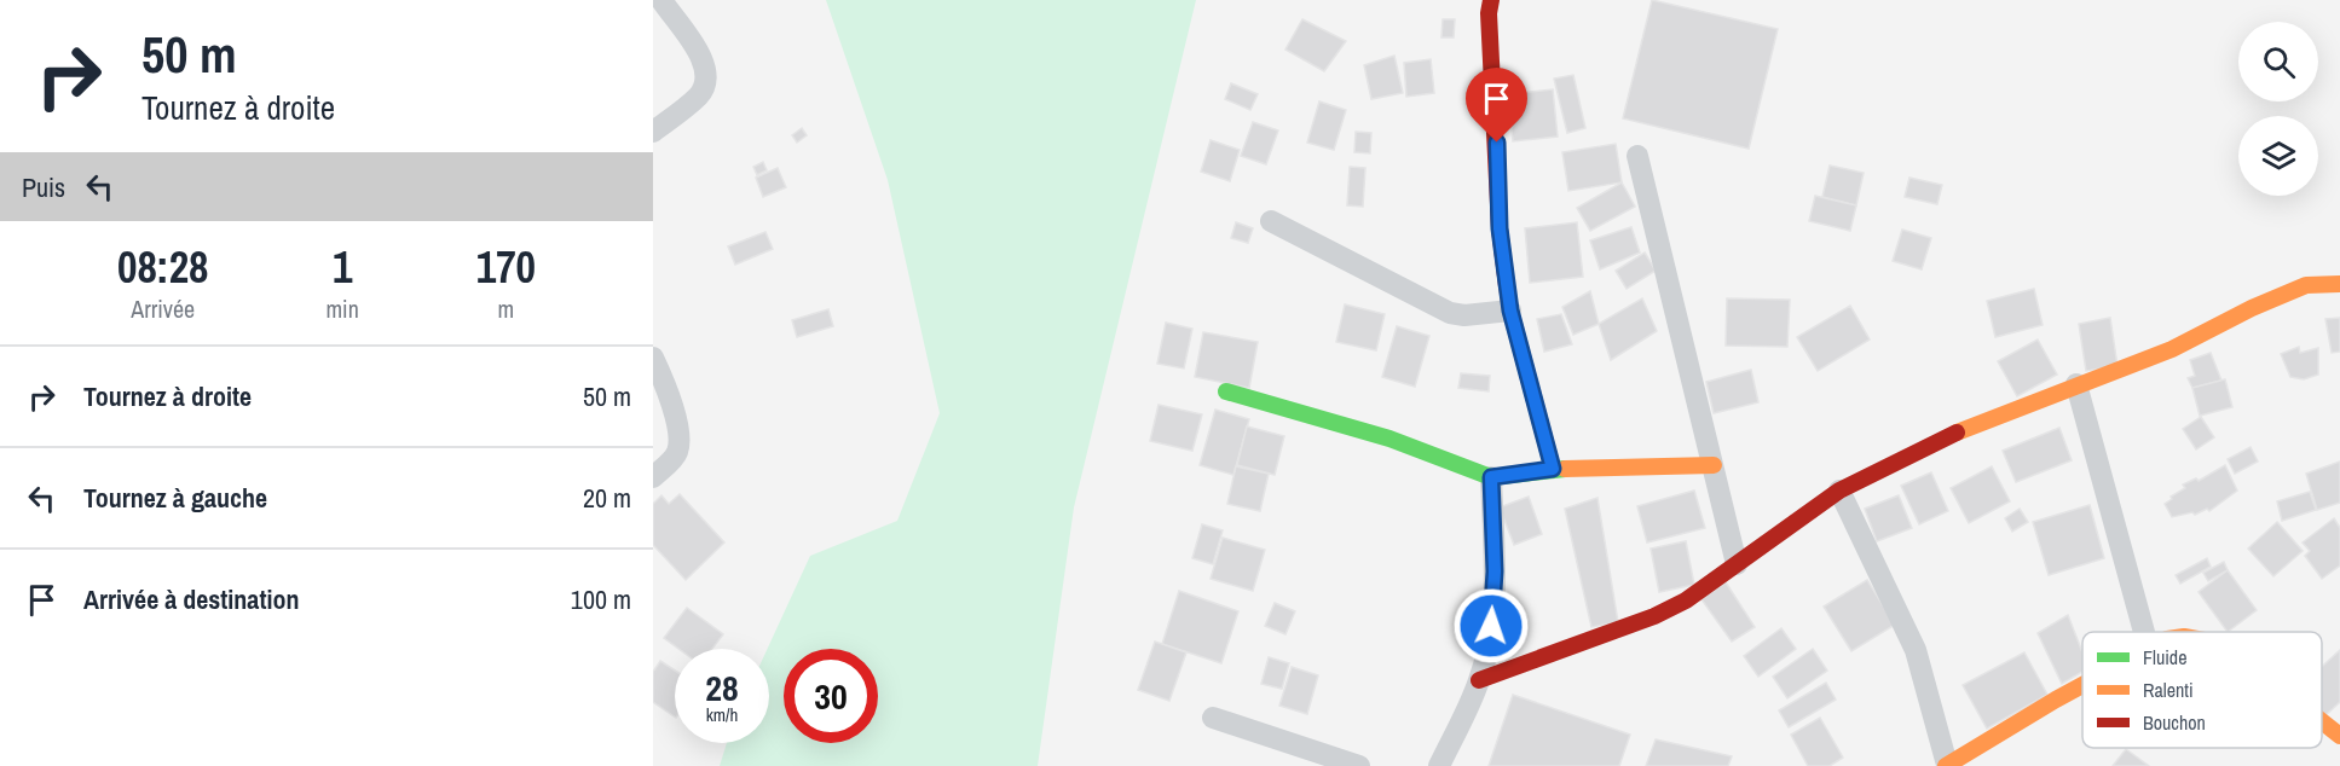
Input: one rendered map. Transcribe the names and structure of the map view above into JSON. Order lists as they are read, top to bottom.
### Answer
{
  "legend": ["Fluide", "Ralenti", "Bouchon"],
  "page": {
    "turn": ["50 m", "Tournez à droite"],
    "then": "Puis",
    "eta": [
      "08:28",
      "Arrivée",
      "1",
      "min",
      "170",
      "m"
    ],
    "list": [
      {
        "name": "Tournez à droite",
        "value": "50 m"
      },
      {
        "name": "Tournez à gauche",
        "value": "20 m"
      },
      {
        "name": "Arrivée à destination",
        "value": "100 m"
      }
    ],
    "speed": "28 km/h",
    "limit": "30"
  }
}
